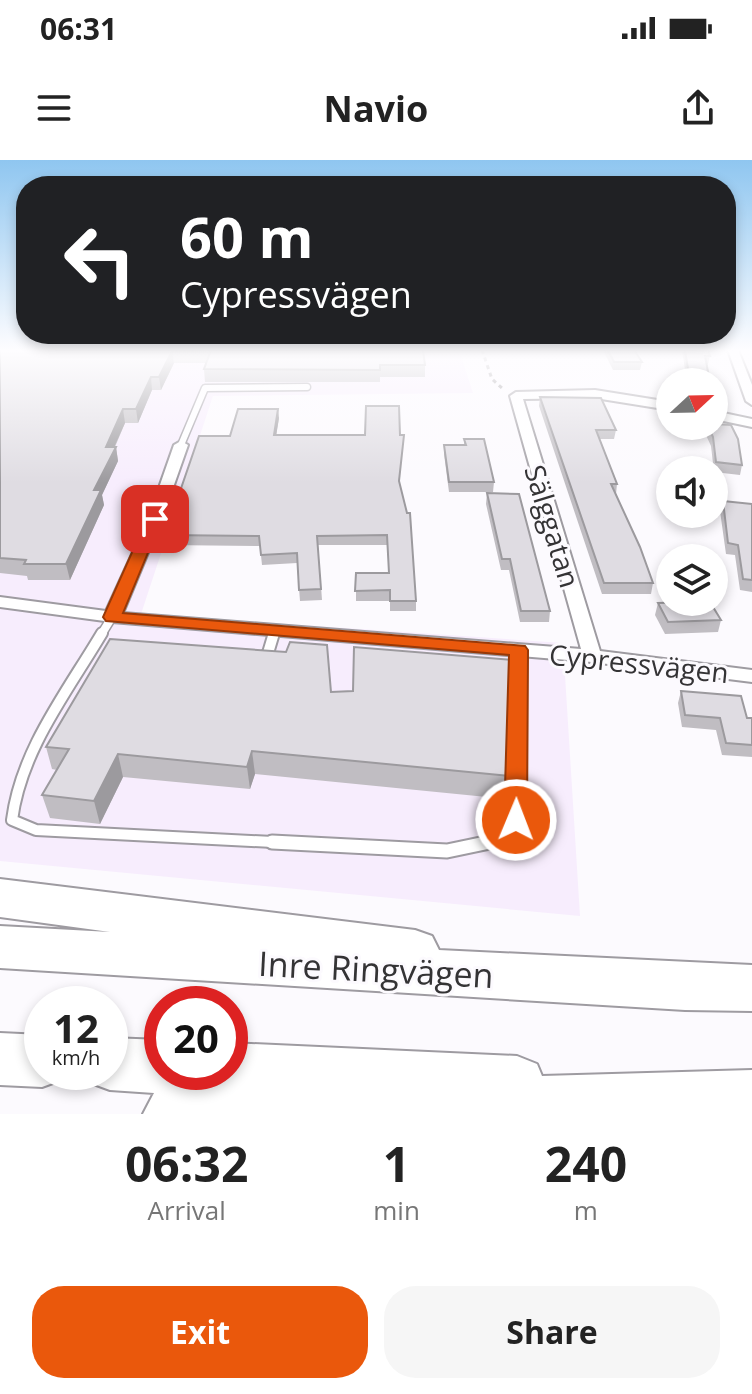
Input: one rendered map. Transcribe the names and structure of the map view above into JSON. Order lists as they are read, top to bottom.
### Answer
{
  "streets": {
    "highway": ["Inre Ringvägen"],
    "street": ["Sälggatan", "Cypressvägen"]
  },
  "crossings": [
    ["Sälggatan", "Cypressvägen"]
  ],
  "north": "right",
  "page": {
    "status": "06:31",
    "header": "Navio",
    "turn": ["60 m", "Cypressvägen"],
    "speed": "12 km/h",
    "limit": "20",
    "eta": [
      "06:32",
      "Arrival",
      "1",
      "min",
      "240",
      "m"
    ],
    "buttons": ["Exit", "Share"]
  }
}
